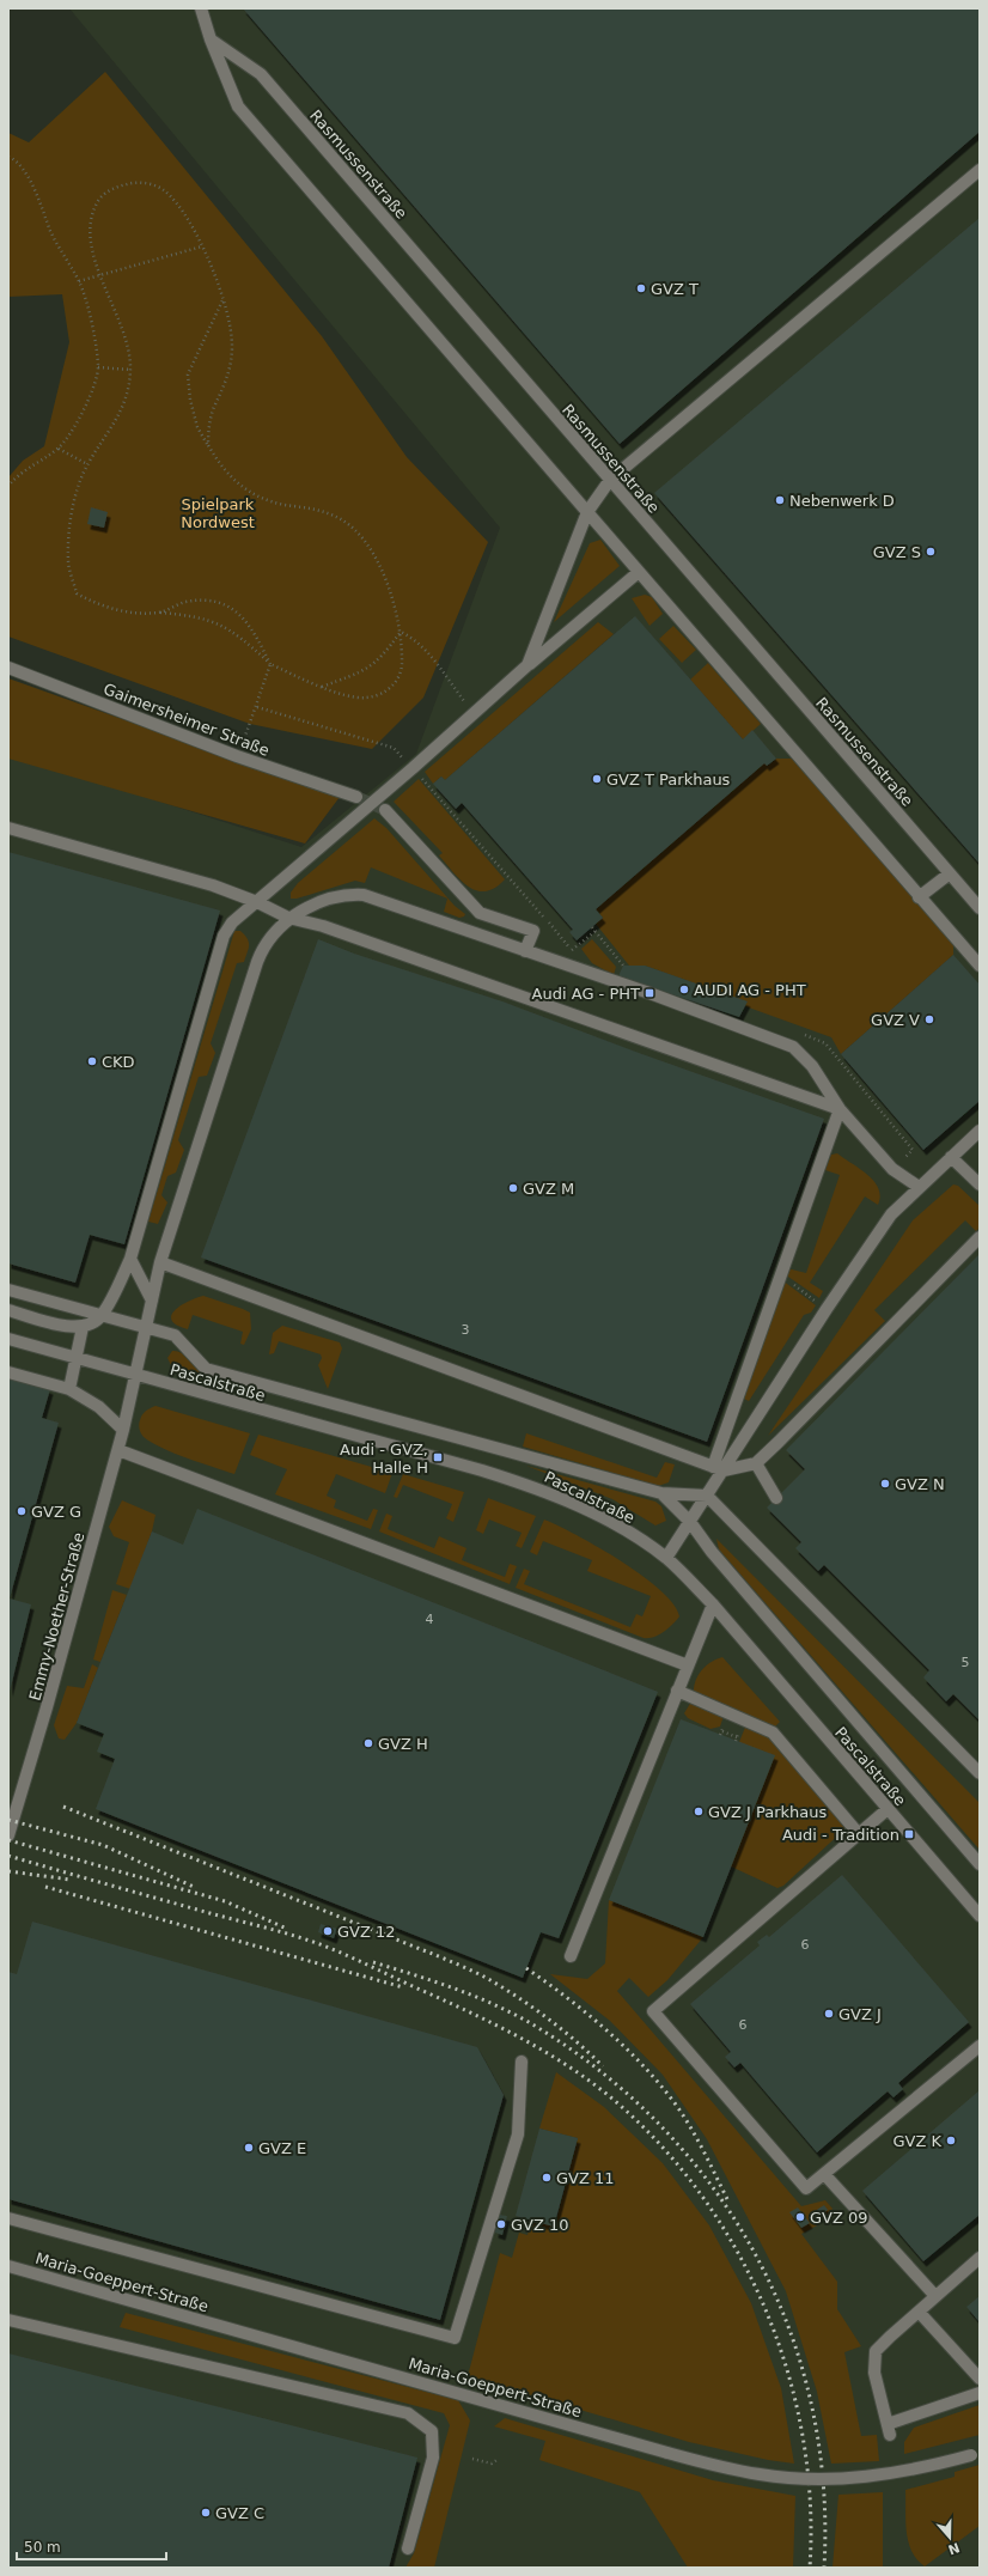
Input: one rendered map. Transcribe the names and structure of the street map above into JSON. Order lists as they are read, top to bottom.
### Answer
{
  "streets": {
    "street": [
      "Rasmussenstraße",
      "Gaimersheimer Straße",
      "Pascalstraße",
      "Emmy-Noether-Straße",
      "Maria-Goeppert-Straße"
    ]
  },
  "crossings": [
    ["Pascalstraße", "Emmy-Noether-Straße"]
  ],
  "parks": ["Spielpark Nordwest"],
  "places": {
    "other": [
      "GVZ T",
      "Nebenwerk D",
      "GVZ S",
      "GVZ T Parkhaus",
      "AUDI AG - PHT",
      "GVZ V",
      "CKD",
      "GVZ M",
      "GVZ N",
      "GVZ G",
      "GVZ H",
      "GVZ J Parkhaus",
      "GVZ 12",
      "GVZ J",
      "GVZ K",
      "GVZ E",
      "GVZ 11",
      "GVZ 09",
      "GVZ 10",
      "GVZ C"
    ],
    "transit": ["Audi AG - PHT", "Audi - GVZ, Halle H", "Audi - Tradition"]
  },
  "house_numbers": [
    "3",
    "4",
    "5",
    "6",
    "6"
  ],
  "scale_bar": "50 m",
  "north": "bottom"
}
